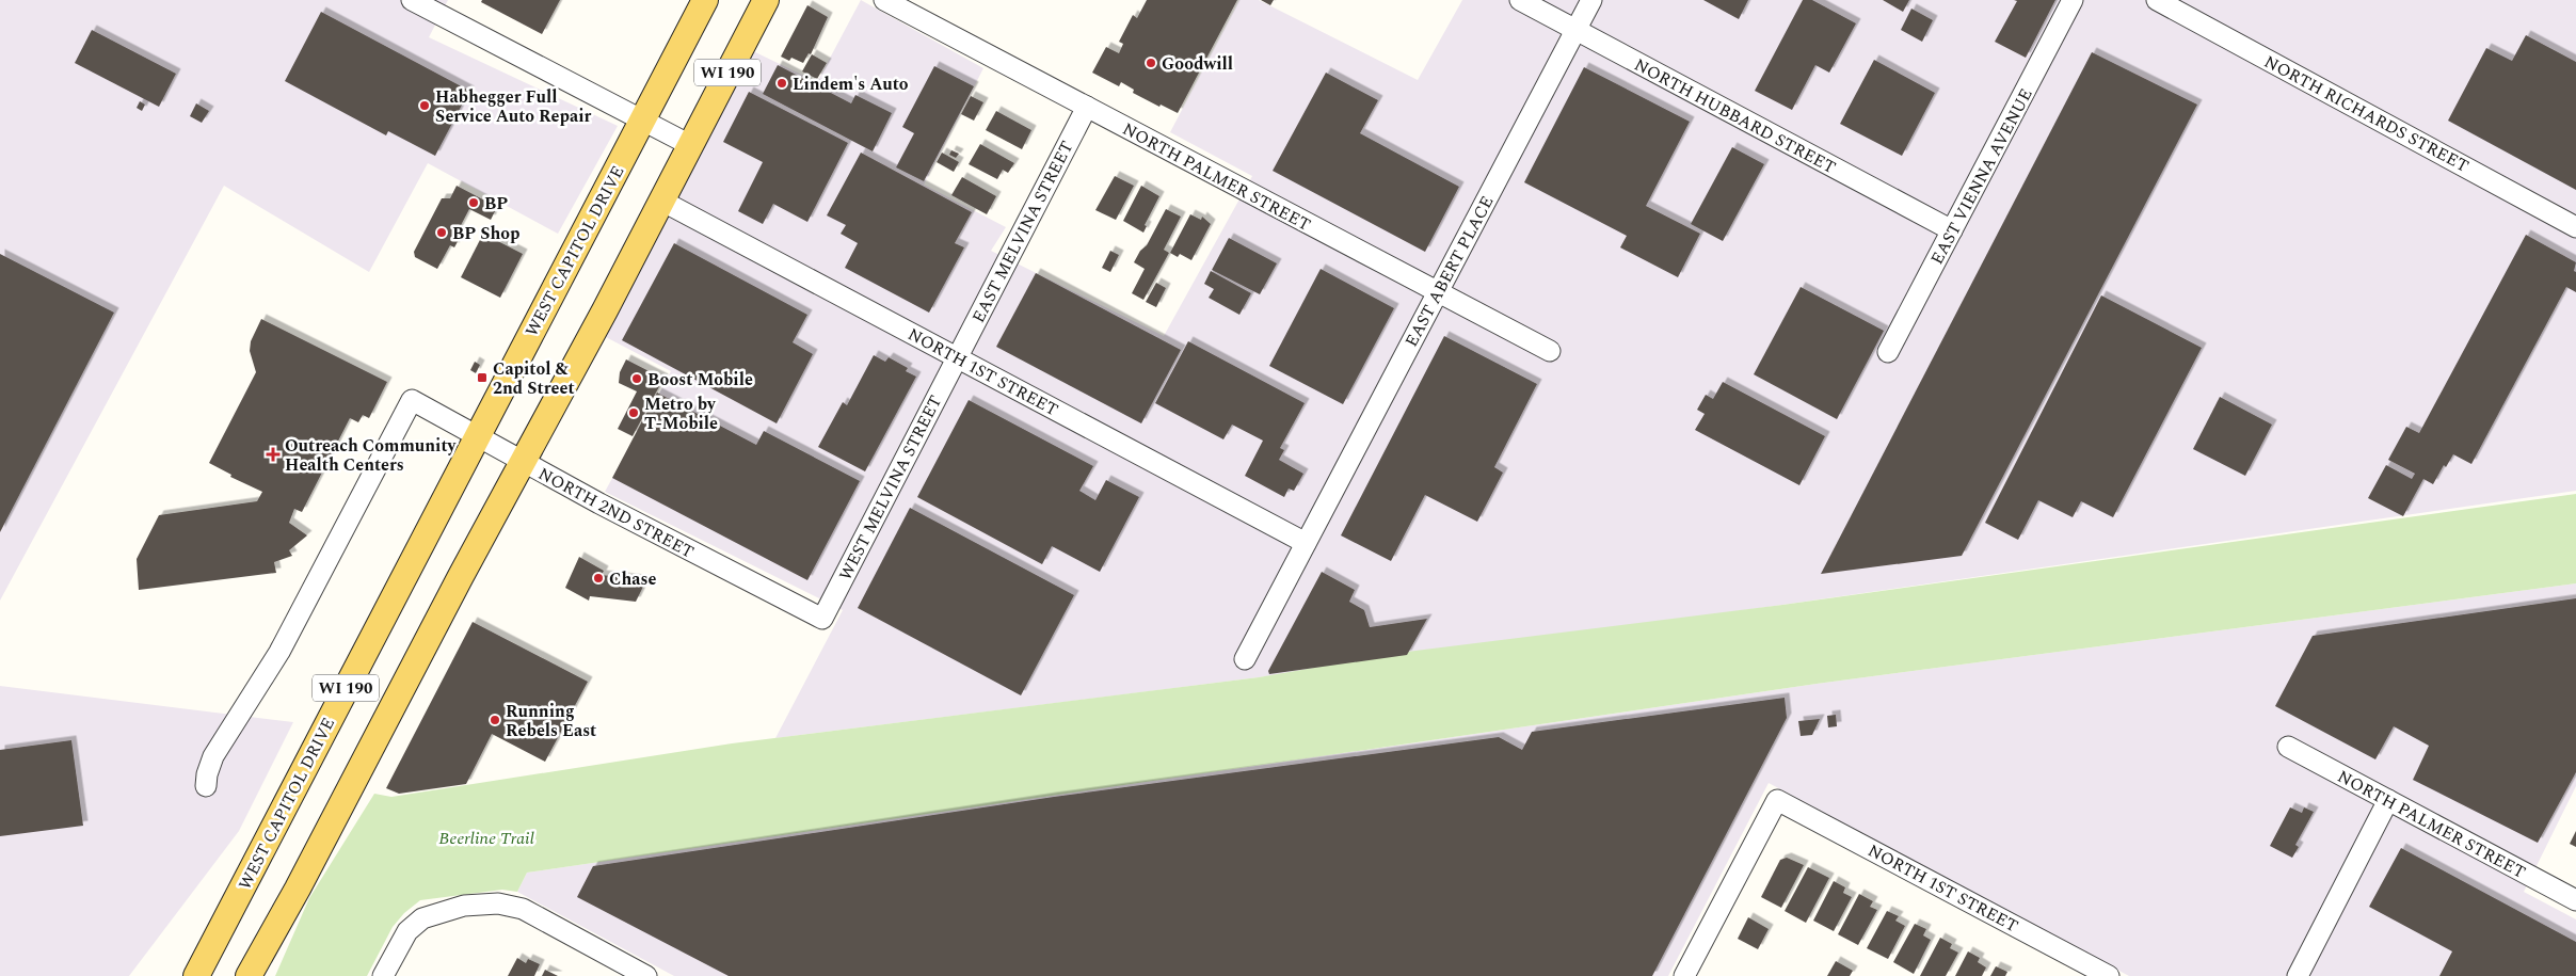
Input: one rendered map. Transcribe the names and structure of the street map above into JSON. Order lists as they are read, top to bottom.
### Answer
{
  "streets": {
    "main road": ["WI 190", "WEST CAPITOL DRIVE"],
    "street": [
      "NORTH RICHARDS STREET",
      "NORTH HUBBARD STREET",
      "NORTH PALMER STREET",
      "EAST VIENNA AVENUE",
      "EAST MELVINA STREET",
      "EAST ABERT PLACE",
      "NORTH 1ST STREET",
      "WEST MELVINA STREET",
      "NORTH 2ND STREET"
    ]
  },
  "crossings": [
    ["WI 190", "WEST CAPITOL DRIVE"],
    ["WI 190", "NORTH 1ST STREET"],
    ["WI 190", "NORTH 2ND STREET"],
    ["NORTH HUBBARD STREET", "EAST VIENNA AVENUE"],
    ["NORTH HUBBARD STREET", "EAST ABERT PLACE"],
    ["NORTH PALMER STREET", "EAST MELVINA STREET"],
    ["NORTH PALMER STREET", "EAST ABERT PLACE"],
    ["EAST MELVINA STREET", "NORTH 1ST STREET"],
    ["EAST MELVINA STREET", "WEST MELVINA STREET"],
    ["WEST CAPITOL DRIVE", "NORTH 2ND STREET"],
    ["EAST ABERT PLACE", "NORTH 1ST STREET"],
    ["NORTH 1ST STREET", "WEST MELVINA STREET"],
    ["WEST MELVINA STREET", "NORTH 2ND STREET"]
  ],
  "parks": ["Beerline Trail"],
  "places": {
    "other": [
      "Goodwill",
      "Lindem's Auto",
      "Habhegger Full Service Auto Repair",
      "BP",
      "BP Shop",
      "Boost Mobile",
      "Metro by T-Mobile",
      "Chase",
      "Running Rebels East"
    ],
    "transit": ["Capitol & 2nd Street"],
    "health": ["Outreach Community Health Centers"]
  }
}
